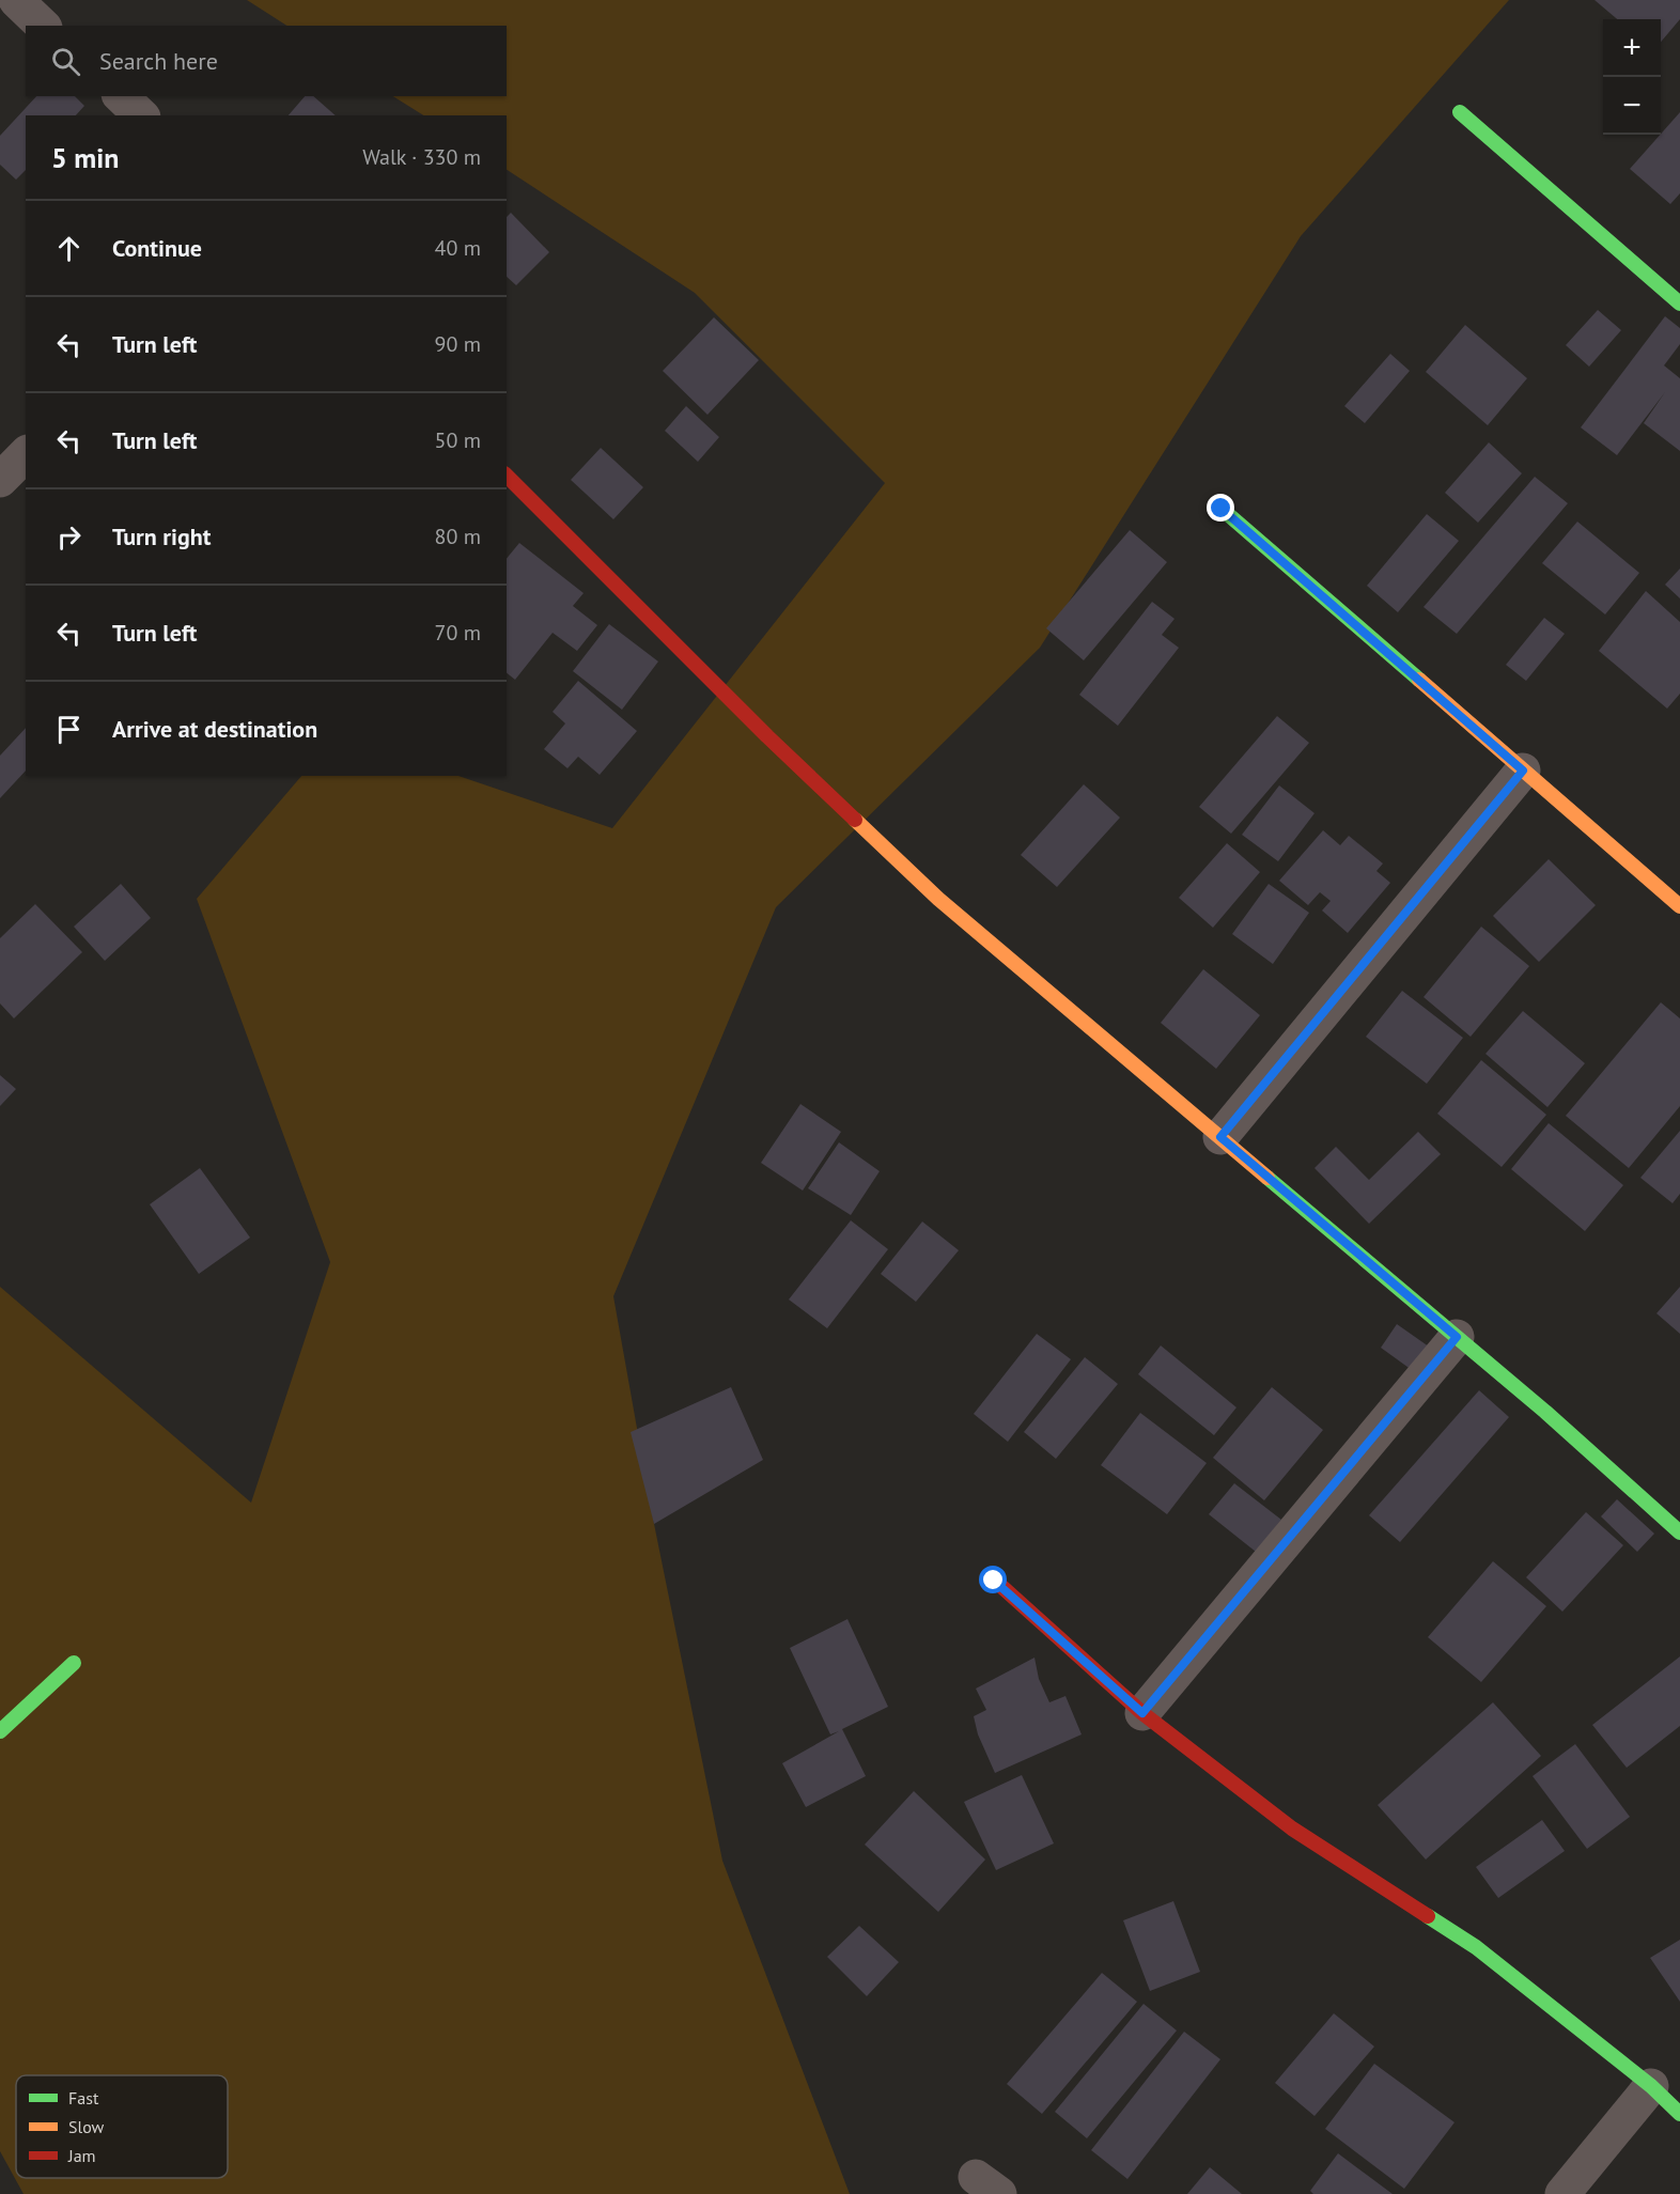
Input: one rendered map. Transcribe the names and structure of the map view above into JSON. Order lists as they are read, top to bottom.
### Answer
{
  "legend": ["Fast", "Slow", "Jam"],
  "page": {
    "map_buttons": ["+", "−"],
    "search": "Search here",
    "heading": ["5 min", "Walk · 330 m"],
    "list": [
      ["Continue", "40 m"],
      ["Turn left", "90 m"],
      ["Turn left", "50 m"],
      ["Turn right", "80 m"],
      ["Turn left", "70 m"],
      "Arrive at destination"
    ]
  }
}
